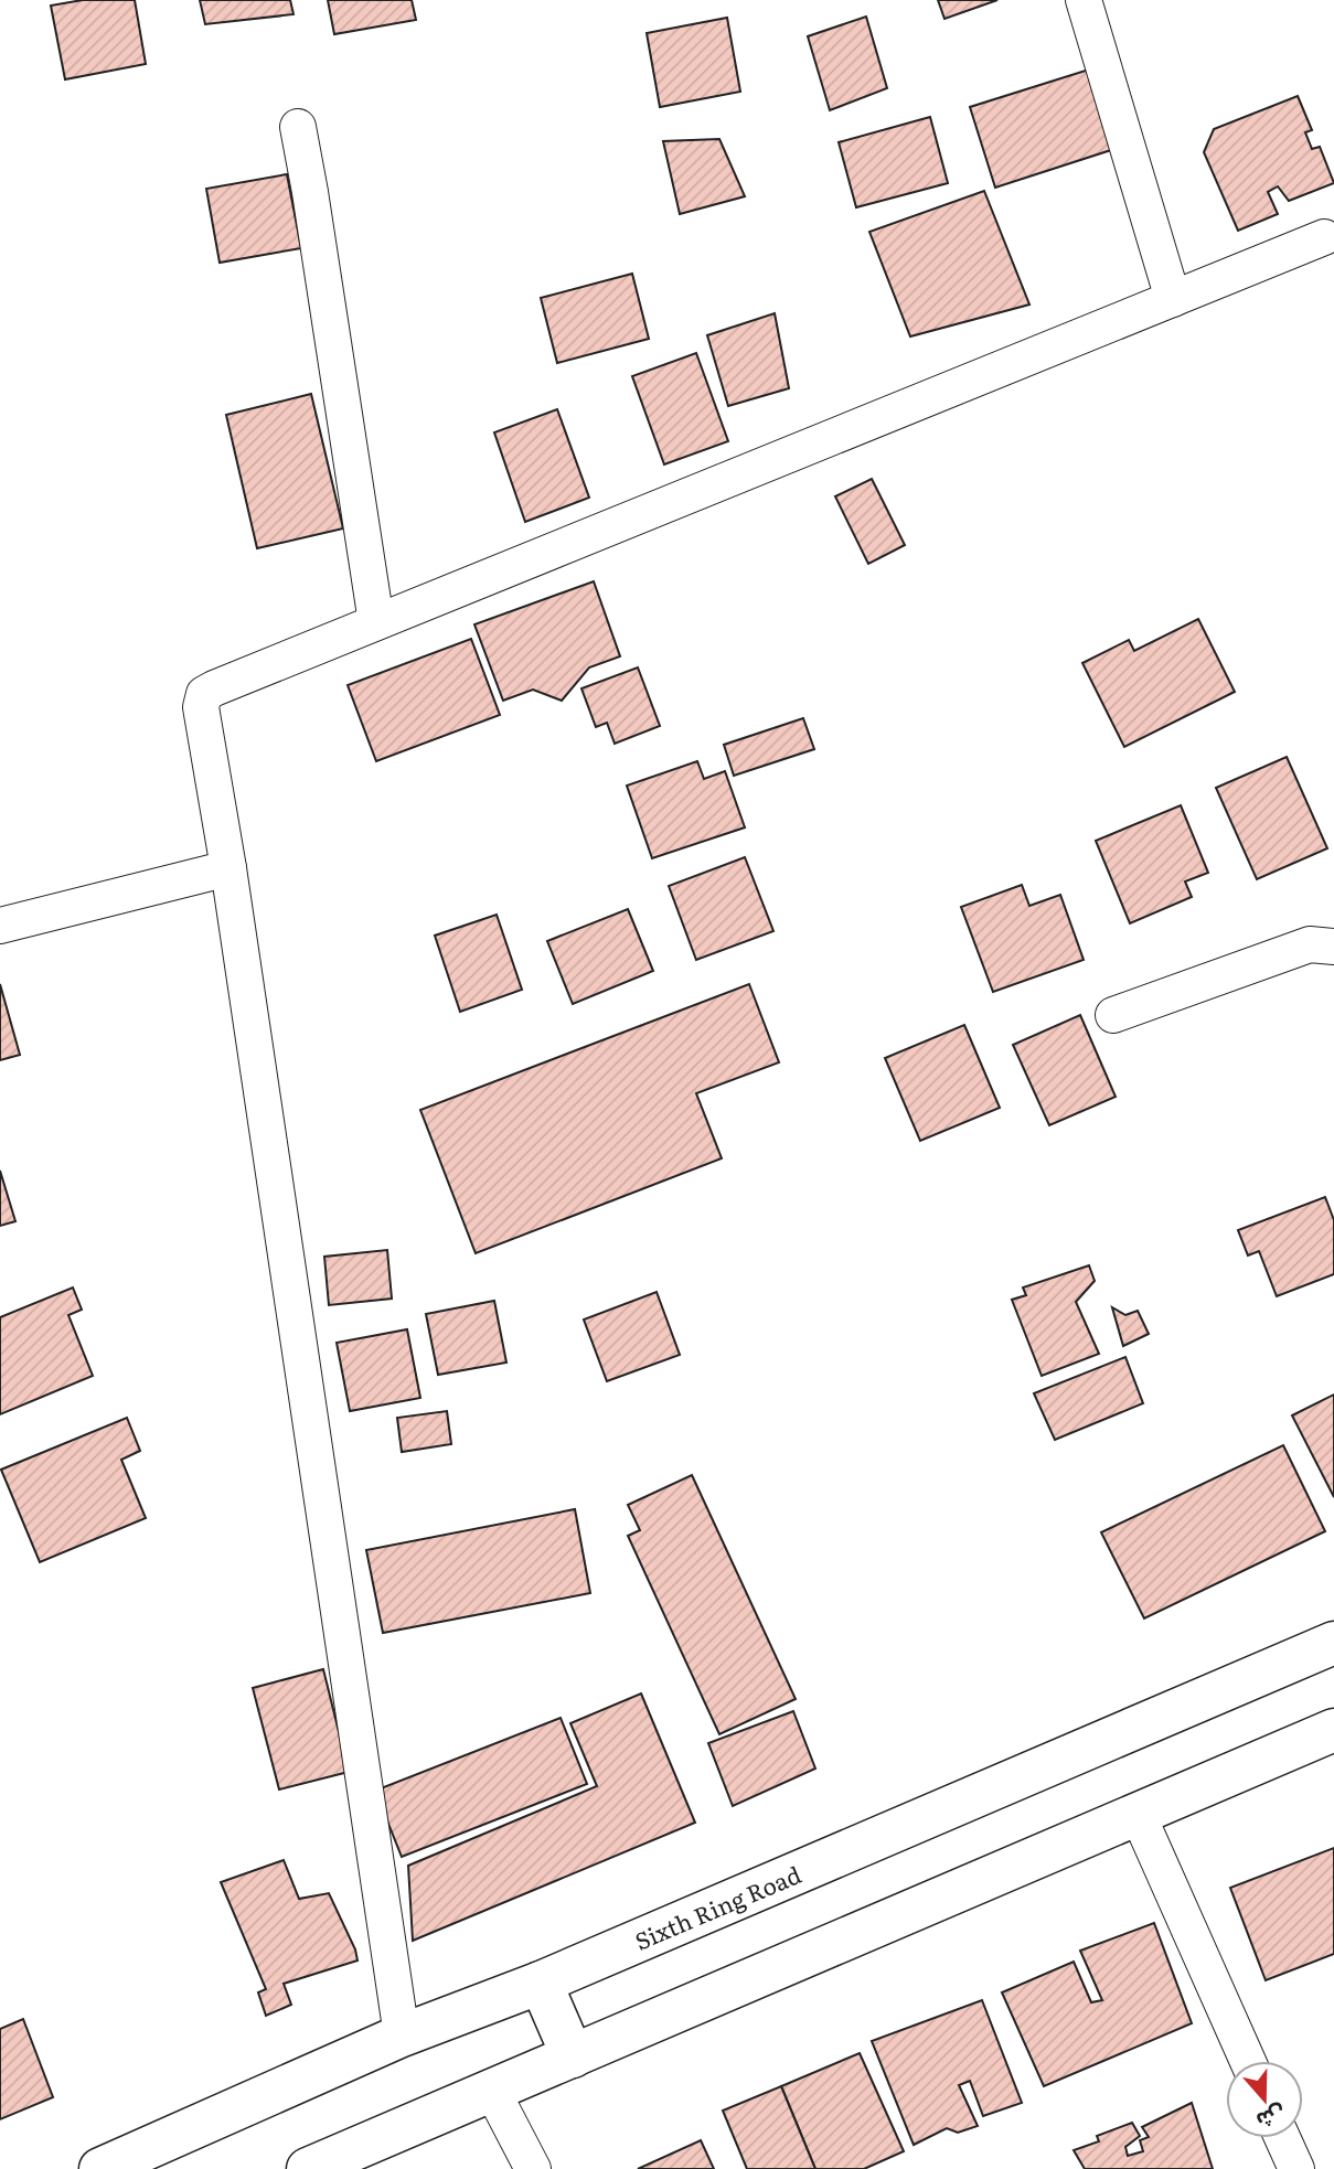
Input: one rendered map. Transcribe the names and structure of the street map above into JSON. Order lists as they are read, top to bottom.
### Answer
{
  "streets": {
    "highway": ["Sixth Ring Road"]
  },
  "north": "bottom"
}
